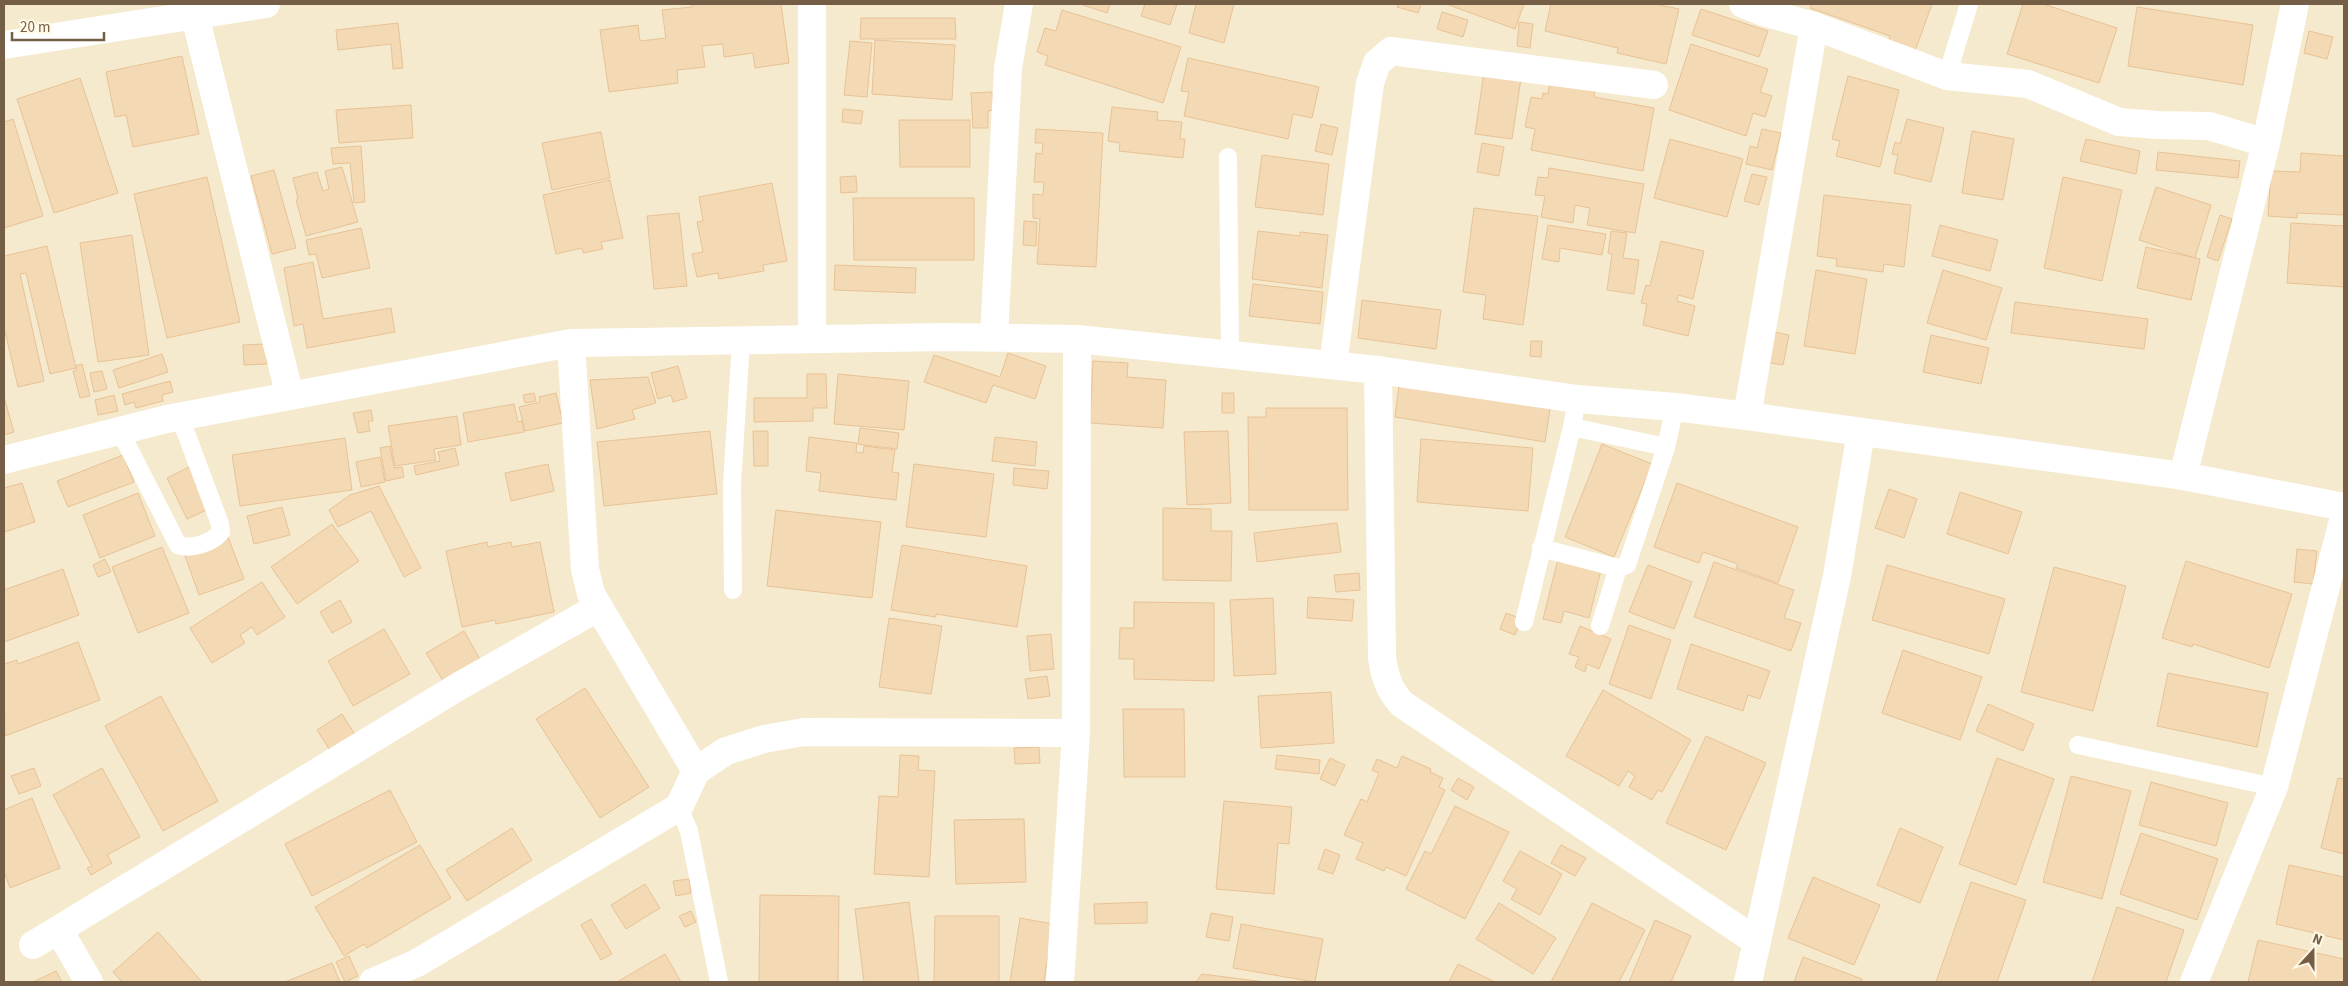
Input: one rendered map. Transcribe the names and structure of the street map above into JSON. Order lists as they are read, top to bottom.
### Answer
{
  "scale_bar": "20 m",
  "north": "top"
}
